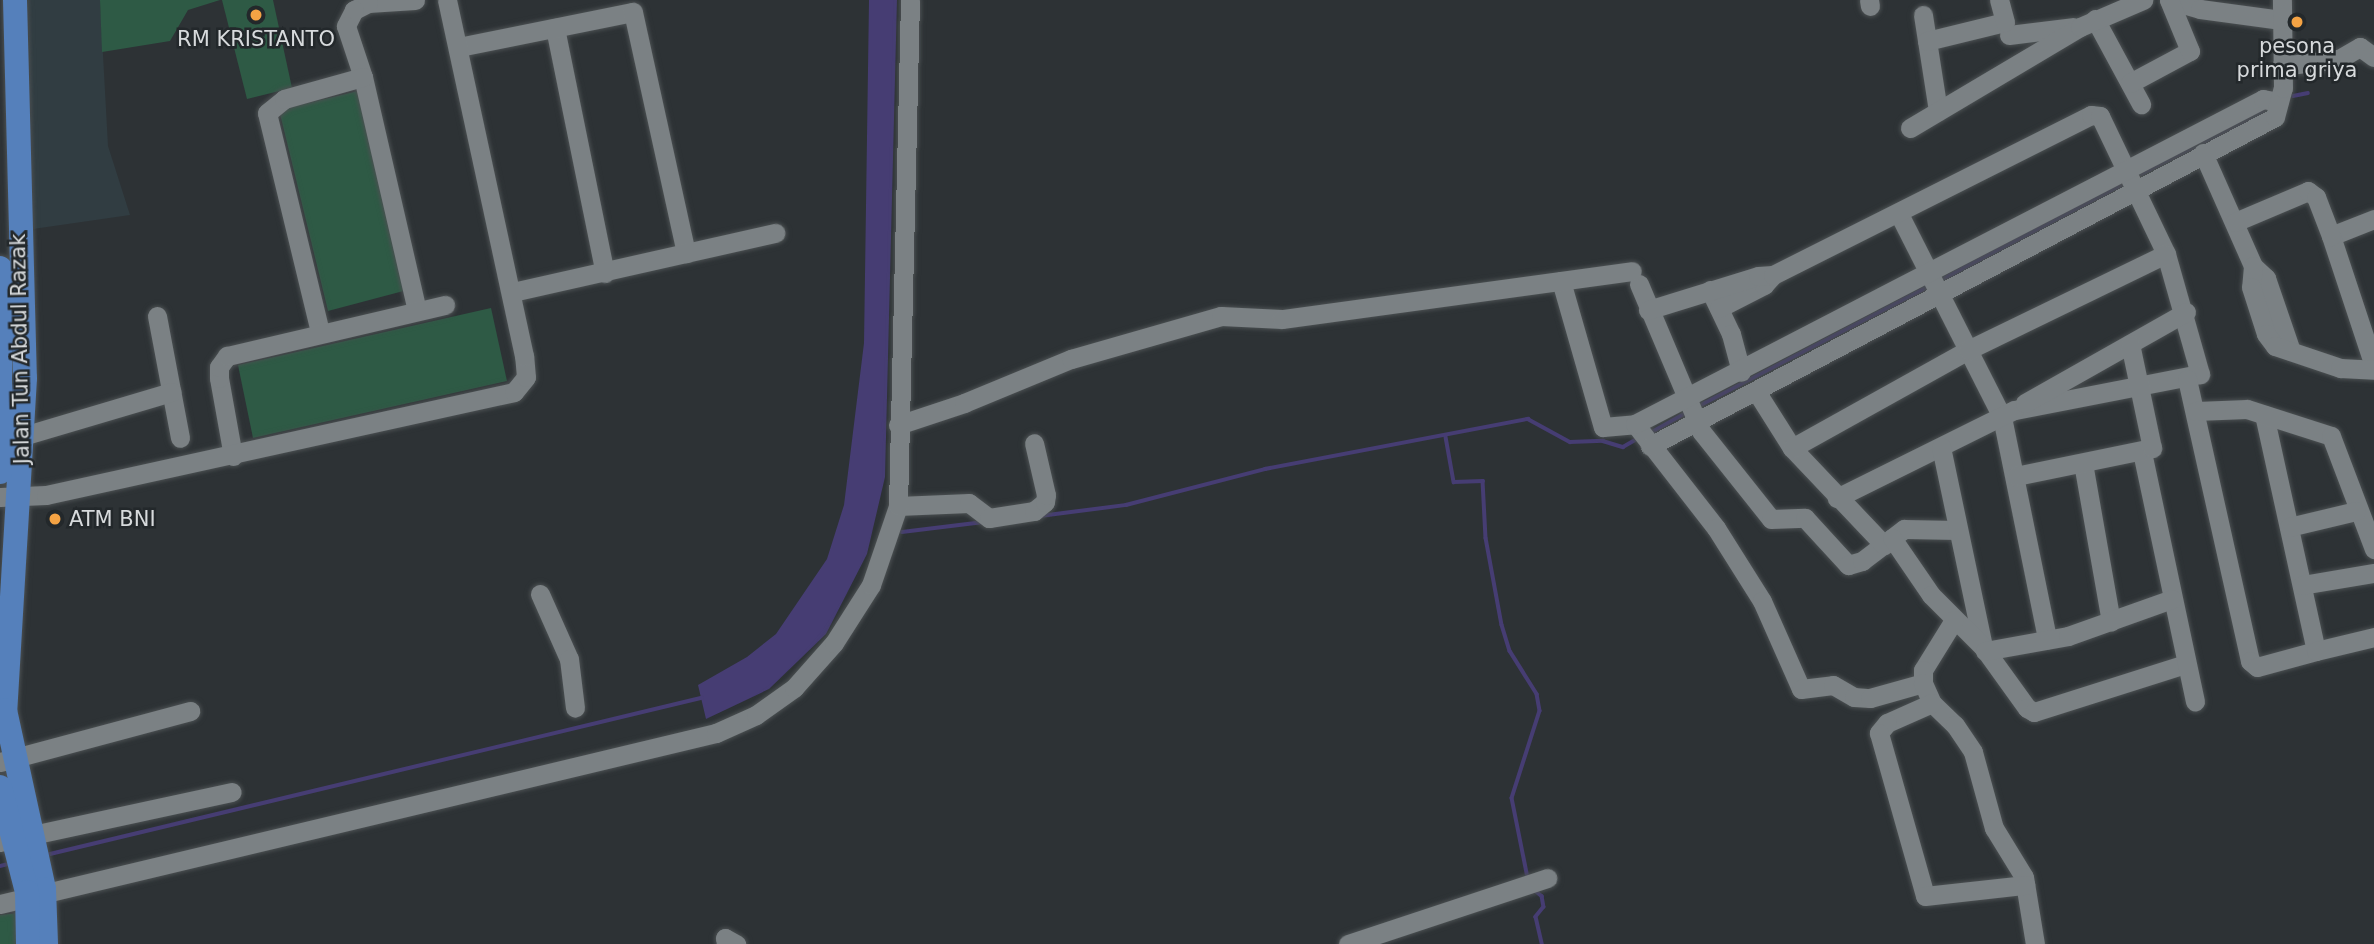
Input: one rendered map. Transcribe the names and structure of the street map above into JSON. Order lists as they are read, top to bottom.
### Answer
{
  "streets": {
    "main road": ["Jalan Tun Abdul Razak"]
  },
  "places": ["RM KRISTANTO", "pesona prima griya", "ATM BNI"]
}
